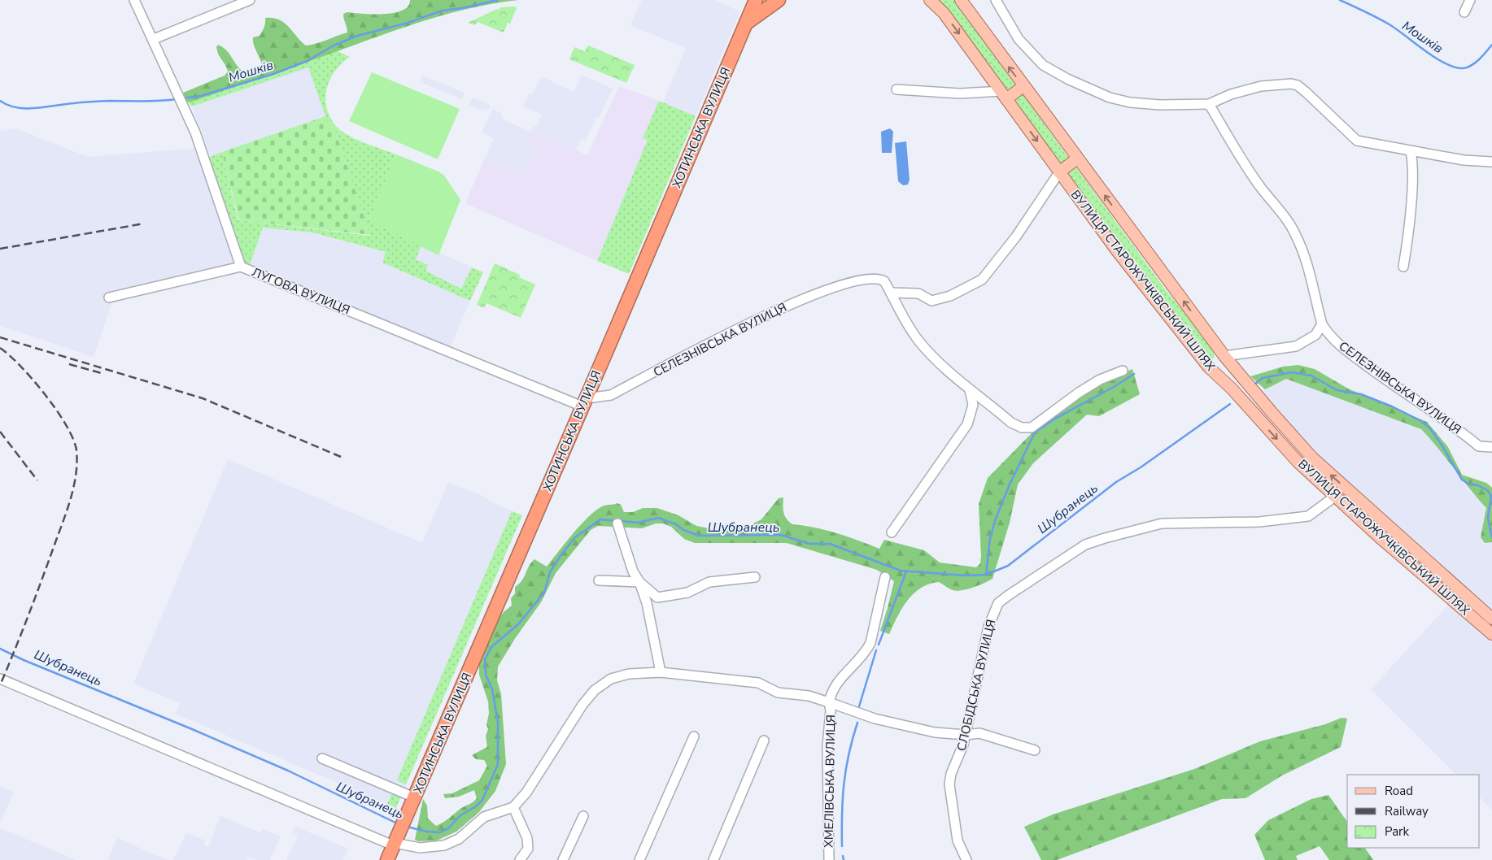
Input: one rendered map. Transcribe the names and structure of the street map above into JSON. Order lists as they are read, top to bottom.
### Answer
{
  "streets": {
    "highway": ["ХОТИНСЬКА ВУЛИЦЯ"],
    "main road": ["ВУЛИЦЯ СТАРОЖУЧКІВСЬКИЙ ШЛЯХ"],
    "street": [
      "ЛУГОВА ВУЛИЦЯ",
      "СЕЛЕЗНІВСЬКА ВУЛИЦЯ",
      "СЛОБІДСЬКА ВУЛИЦЯ",
      "ХМЕЛІВСЬКА ВУЛИЦЯ"
    ]
  },
  "crossings": [
    ["ХОТИНСЬКА ВУЛИЦЯ", "ЛУГОВА ВУЛИЦЯ"],
    ["ХОТИНСЬКА ВУЛИЦЯ", "СЕЛЕЗНІВСЬКА ВУЛИЦЯ"],
    ["ВУЛИЦЯ СТАРОЖУЧКІВСЬКИЙ ШЛЯХ", "СЛОБІДСЬКА ВУЛИЦЯ"],
    ["ЛУГОВА ВУЛИЦЯ", "СЕЛЕЗНІВСЬКА ВУЛИЦЯ"]
  ],
  "water": ["Мошків", "Шубранець"],
  "legend": ["Road", "Railway", "Park"]
}
